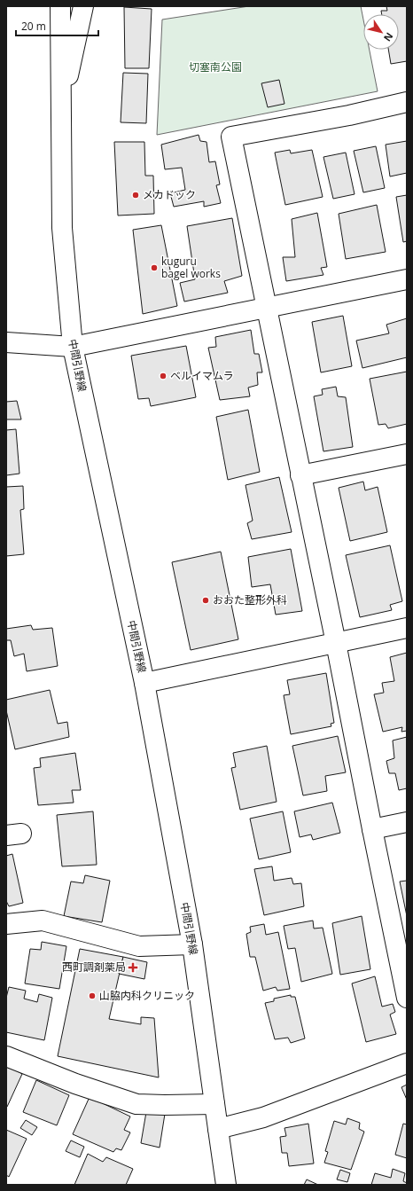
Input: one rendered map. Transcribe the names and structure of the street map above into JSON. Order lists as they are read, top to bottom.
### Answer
{
  "streets": {
    "street": ["中間引野線"]
  },
  "parks": ["切塞南公園"],
  "places": {
    "other": [
      "メカドック",
      "kuguru bagel works",
      "ベルイマムラ",
      "おおた整形外科",
      "山脇内科クリニック"
    ],
    "health": ["西町調剤薬局"]
  },
  "scale_bar": "20 m",
  "north": "bottom right"
}
